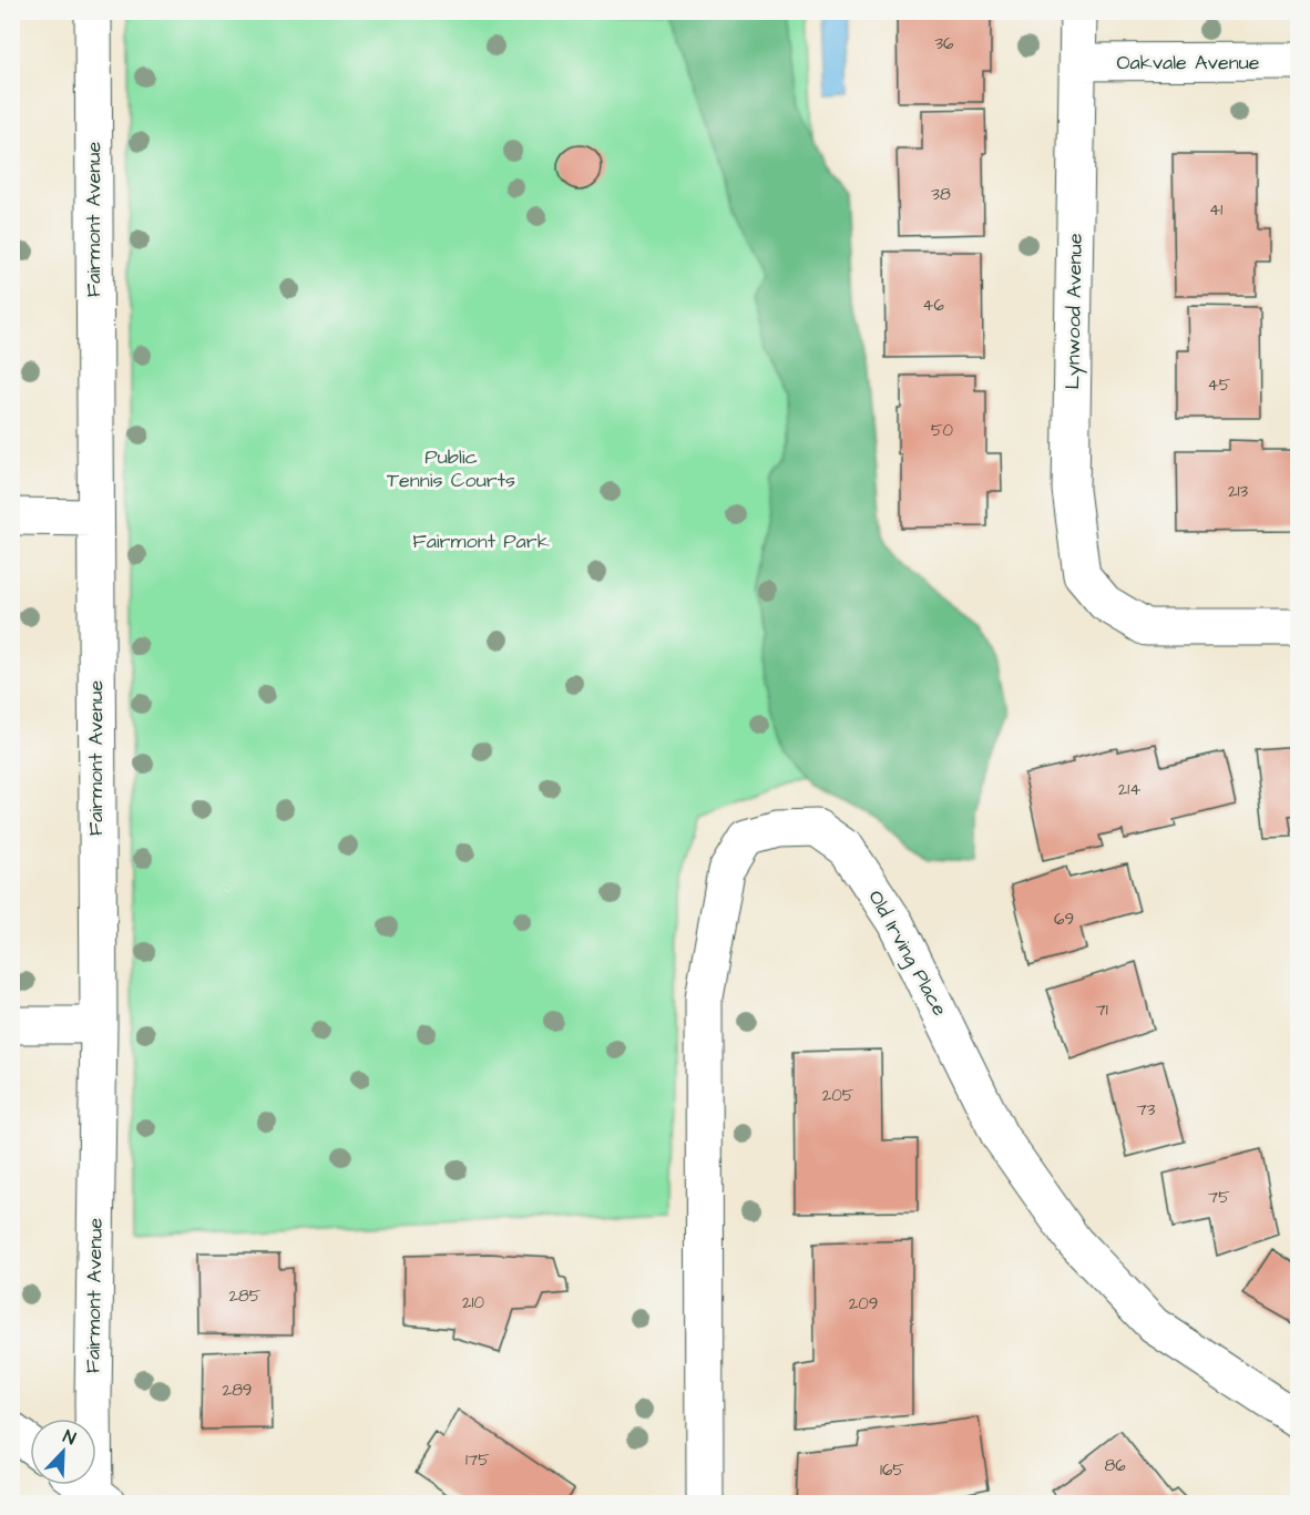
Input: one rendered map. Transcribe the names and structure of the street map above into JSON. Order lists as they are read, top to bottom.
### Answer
{
  "streets": {
    "street": [
      "Oakvale Avenue",
      "Fairmont Avenue",
      "Lynwood Avenue",
      "Old Irving Place"
    ]
  },
  "crossings": [
    ["Oakvale Avenue", "Lynwood Avenue"]
  ],
  "parks": ["Public Tennis Courts", "Fairmont Park"],
  "house_numbers": [
    "36",
    "38",
    "41",
    "46",
    "45",
    "50",
    "213",
    "214",
    "69",
    "71",
    "205",
    "73",
    "75",
    "285",
    "210",
    "209",
    "289",
    "175",
    "86",
    "165"
  ],
  "north": "top right"
}
